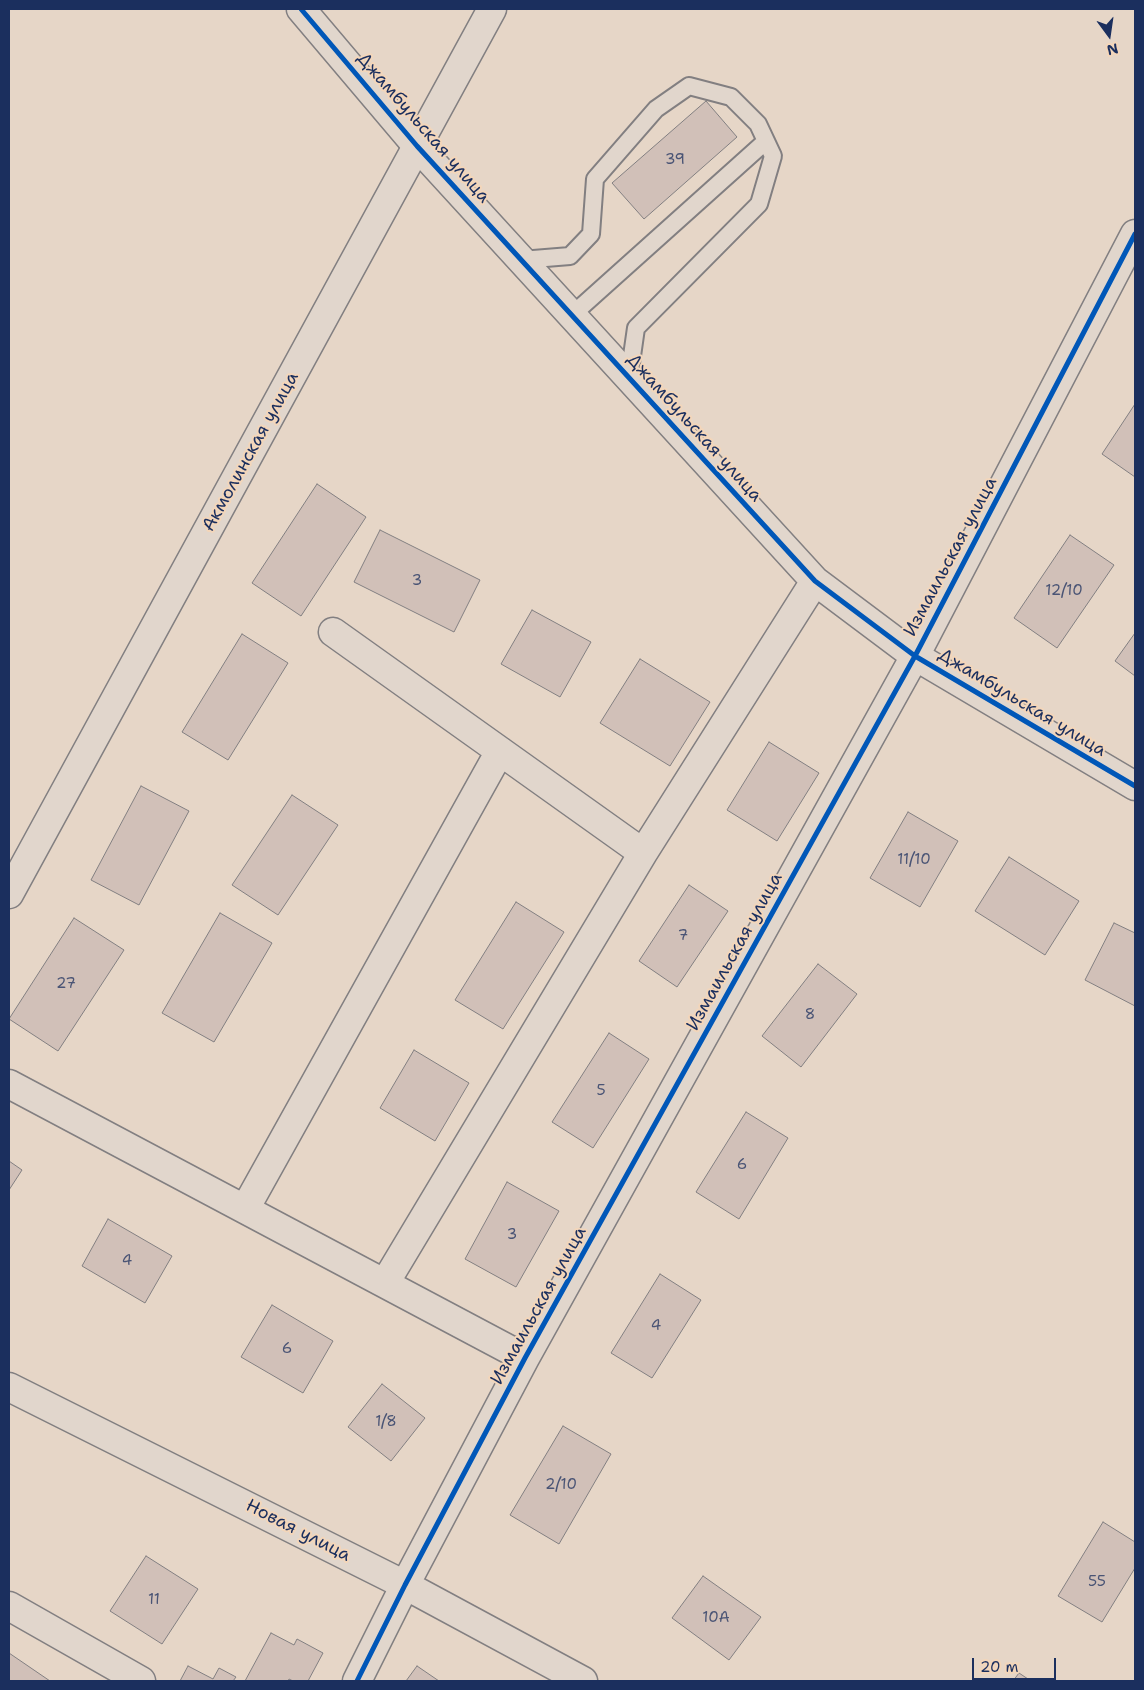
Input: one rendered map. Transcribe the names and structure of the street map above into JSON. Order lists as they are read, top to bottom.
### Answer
{
  "streets": {
    "street": [
      "Джамбульская улица",
      "Акмолинская улица",
      "Измаильская улица",
      "Новая улица"
    ]
  },
  "crossings": [
    ["Джамбульская улица", "Акмолинская улица"],
    ["Джамбульская улица", "Измаильская улица"],
    ["Измаильская улица", "Новая улица"]
  ],
  "house_numbers": [
    "39",
    "3",
    "12/10",
    "11/10",
    "7",
    "27",
    "8",
    "5",
    "6",
    "3",
    "4",
    "4",
    "6",
    "1/8",
    "2/10",
    "55",
    "11",
    "10А"
  ],
  "scale_bar": "20 m",
  "north": "bottom"
}
